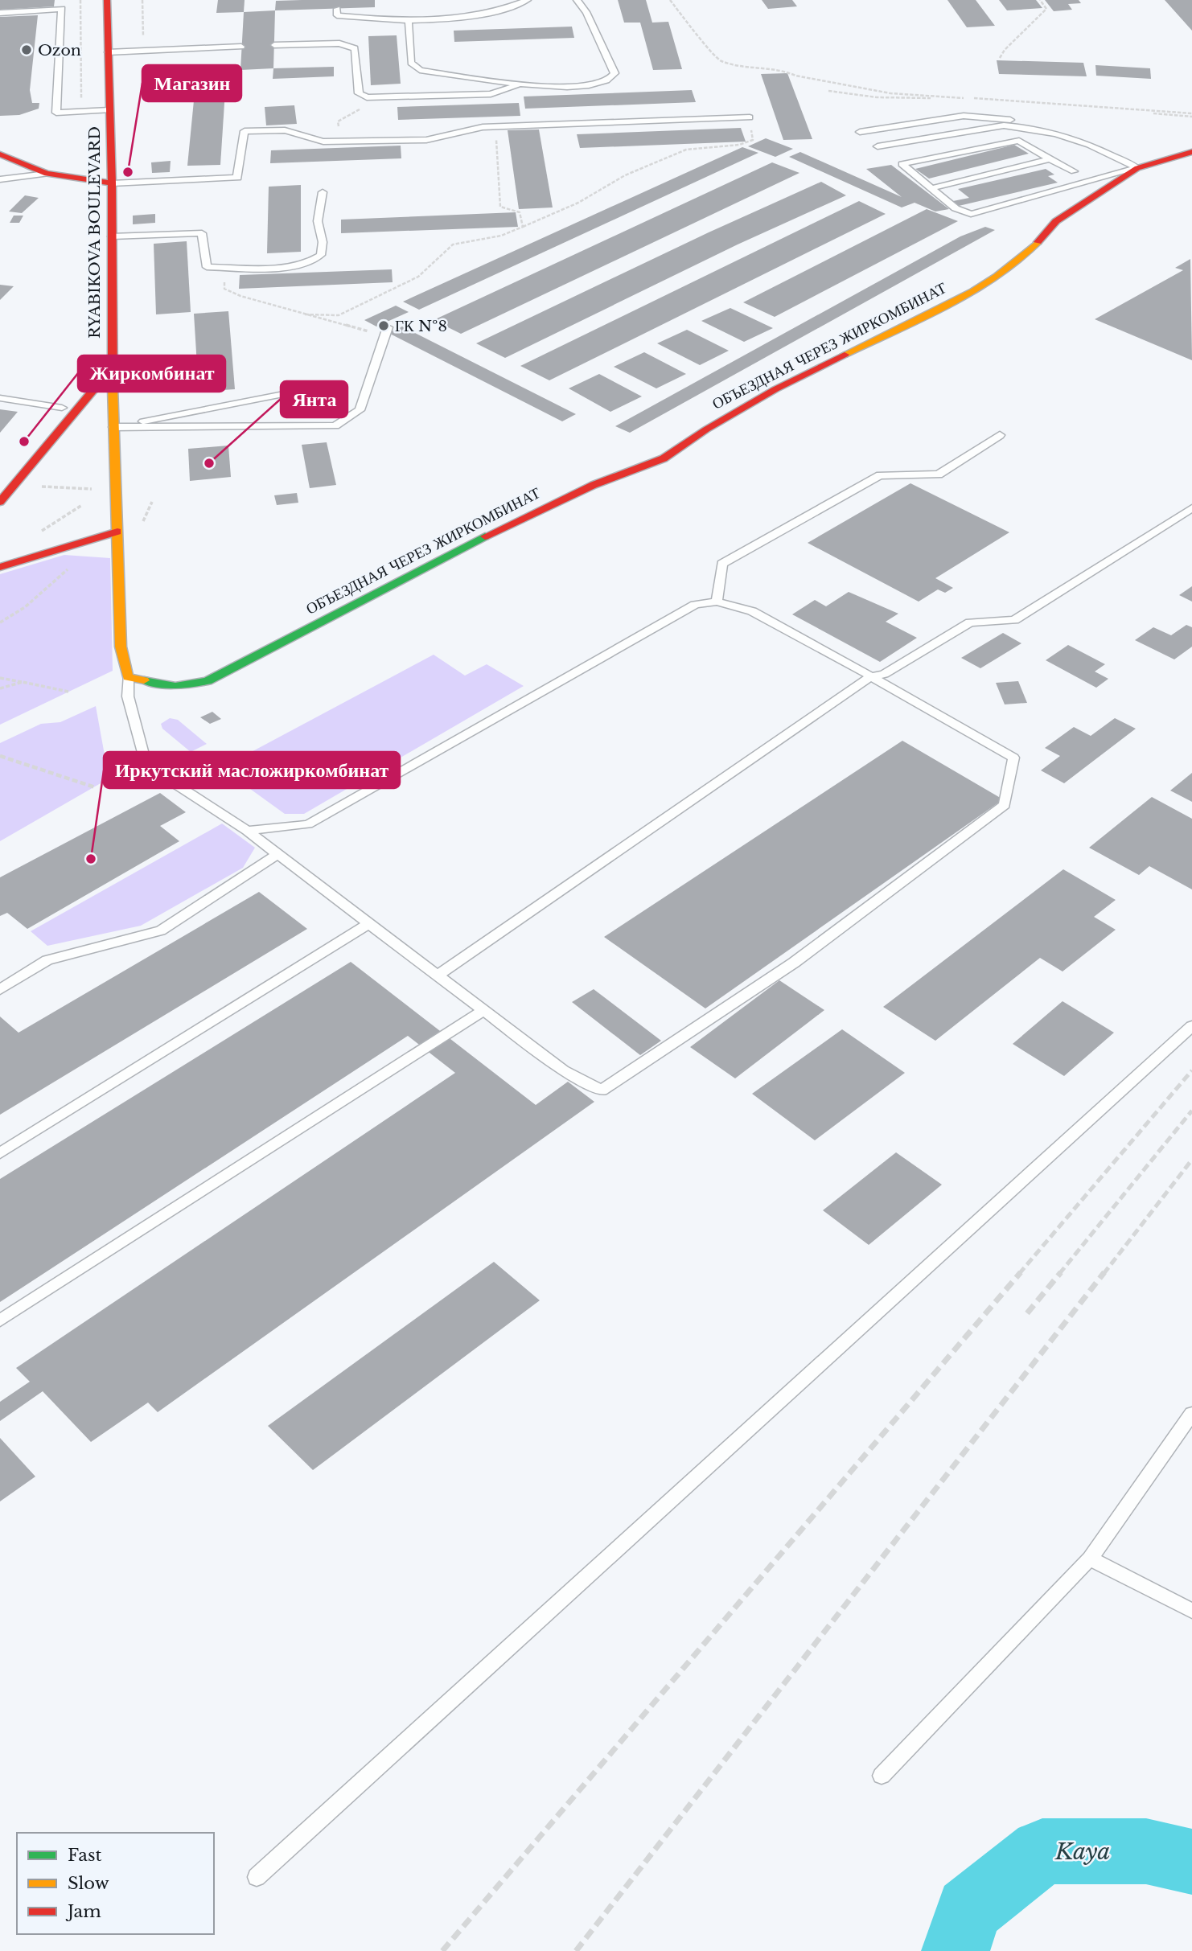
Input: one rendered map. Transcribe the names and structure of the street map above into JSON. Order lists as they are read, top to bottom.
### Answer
{
  "streets": {
    "street": ["RYABIKOVA BOULEVARD", "ОБЪЕЗДНАЯ ЧЕРЕЗ ЖИРКОМБИНАТ"]
  },
  "crossings": [
    ["RYABIKOVA BOULEVARD", "ОБЪЕЗДНАЯ ЧЕРЕЗ ЖИРКОМБИНАТ"]
  ],
  "water": ["Kaya"],
  "places": [
    "Ozon",
    "Магазин",
    "ГК №8",
    "Жиркомбинат",
    "Янта",
    "Иркутский масложиркомбинат"
  ],
  "legend": ["Fast", "Slow", "Jam"]
}
